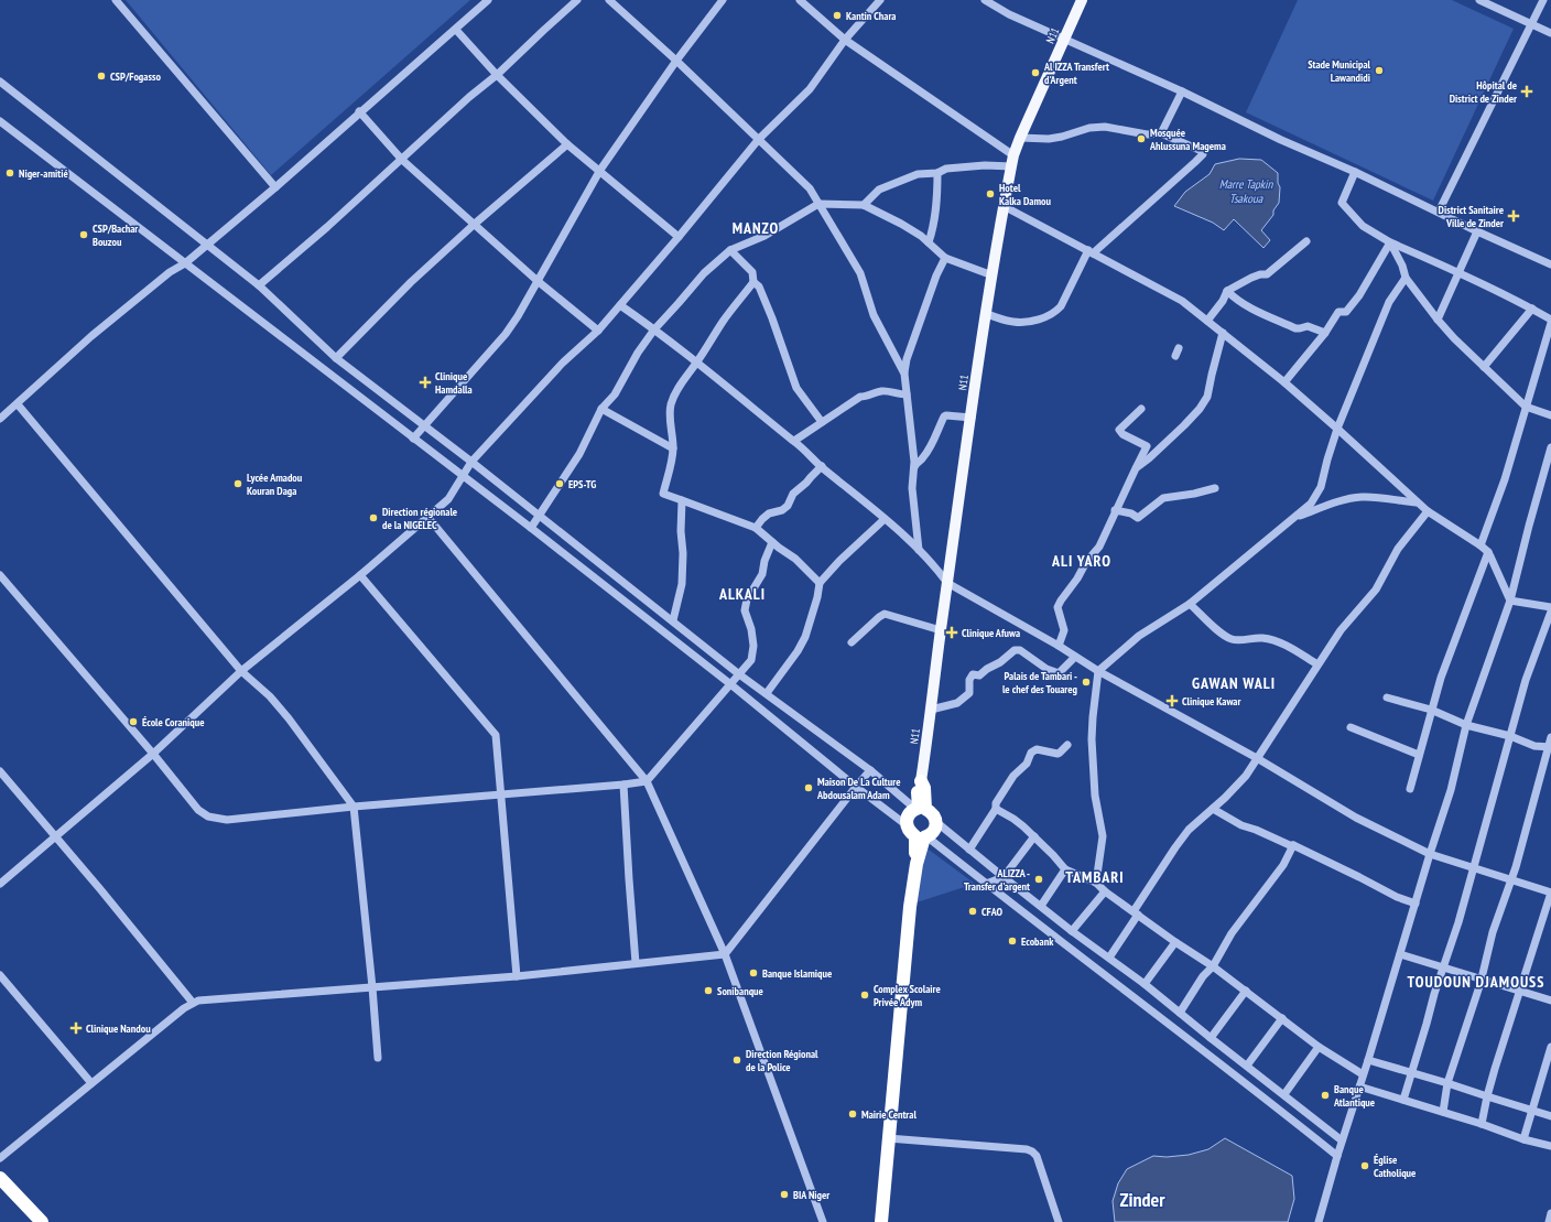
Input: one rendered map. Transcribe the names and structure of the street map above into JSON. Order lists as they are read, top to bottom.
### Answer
{
  "streets": {
    "main road": ["N11"]
  },
  "districts": [
    "MANZO",
    "ALI YARO",
    "ALKALI",
    "GAWAN WALI",
    "TAMBARI",
    "TOUDOUN DJAMOUSS",
    "Zinder"
  ],
  "water": ["Marre Tapkin Tsakoua"],
  "places": {
    "other": [
      "Kantin Chara",
      "Stade Municipal Lawandidi",
      "Al IZZA Transfert d'Argent",
      "CSP/Fogasso",
      "Mosquée Ahlussuna Magema",
      "Niger-amitié",
      "Hotel Kalka Damou",
      "CSP/Bachar Bouzou",
      "Lycée Amadou Kouran Daga",
      "EPS-TG",
      "Direction régionale de la NIGELEC",
      "Palais de Tambari - le chef des Touareg",
      "École Coranique",
      "Maison De La Culture Abdousalam Adam",
      "ALIZZA - Transfer d'argent",
      "CFAO",
      "Ecobank",
      "Banque Islamique",
      "Sonibanque",
      "Complex Scolaire Privée Adym",
      "Direction Régional de la Police",
      "Banque Atlantique",
      "Mairie Central",
      "Église Catholique",
      "BIA Niger"
    ],
    "health": [
      "Hôpital de District de Zinder",
      "District Sanitaire Ville de Zinder",
      "Clinique Hamdalla",
      "Clinique Afuwa",
      "Clinique Kawar",
      "Clinique Nandou"
    ]
  }
}
